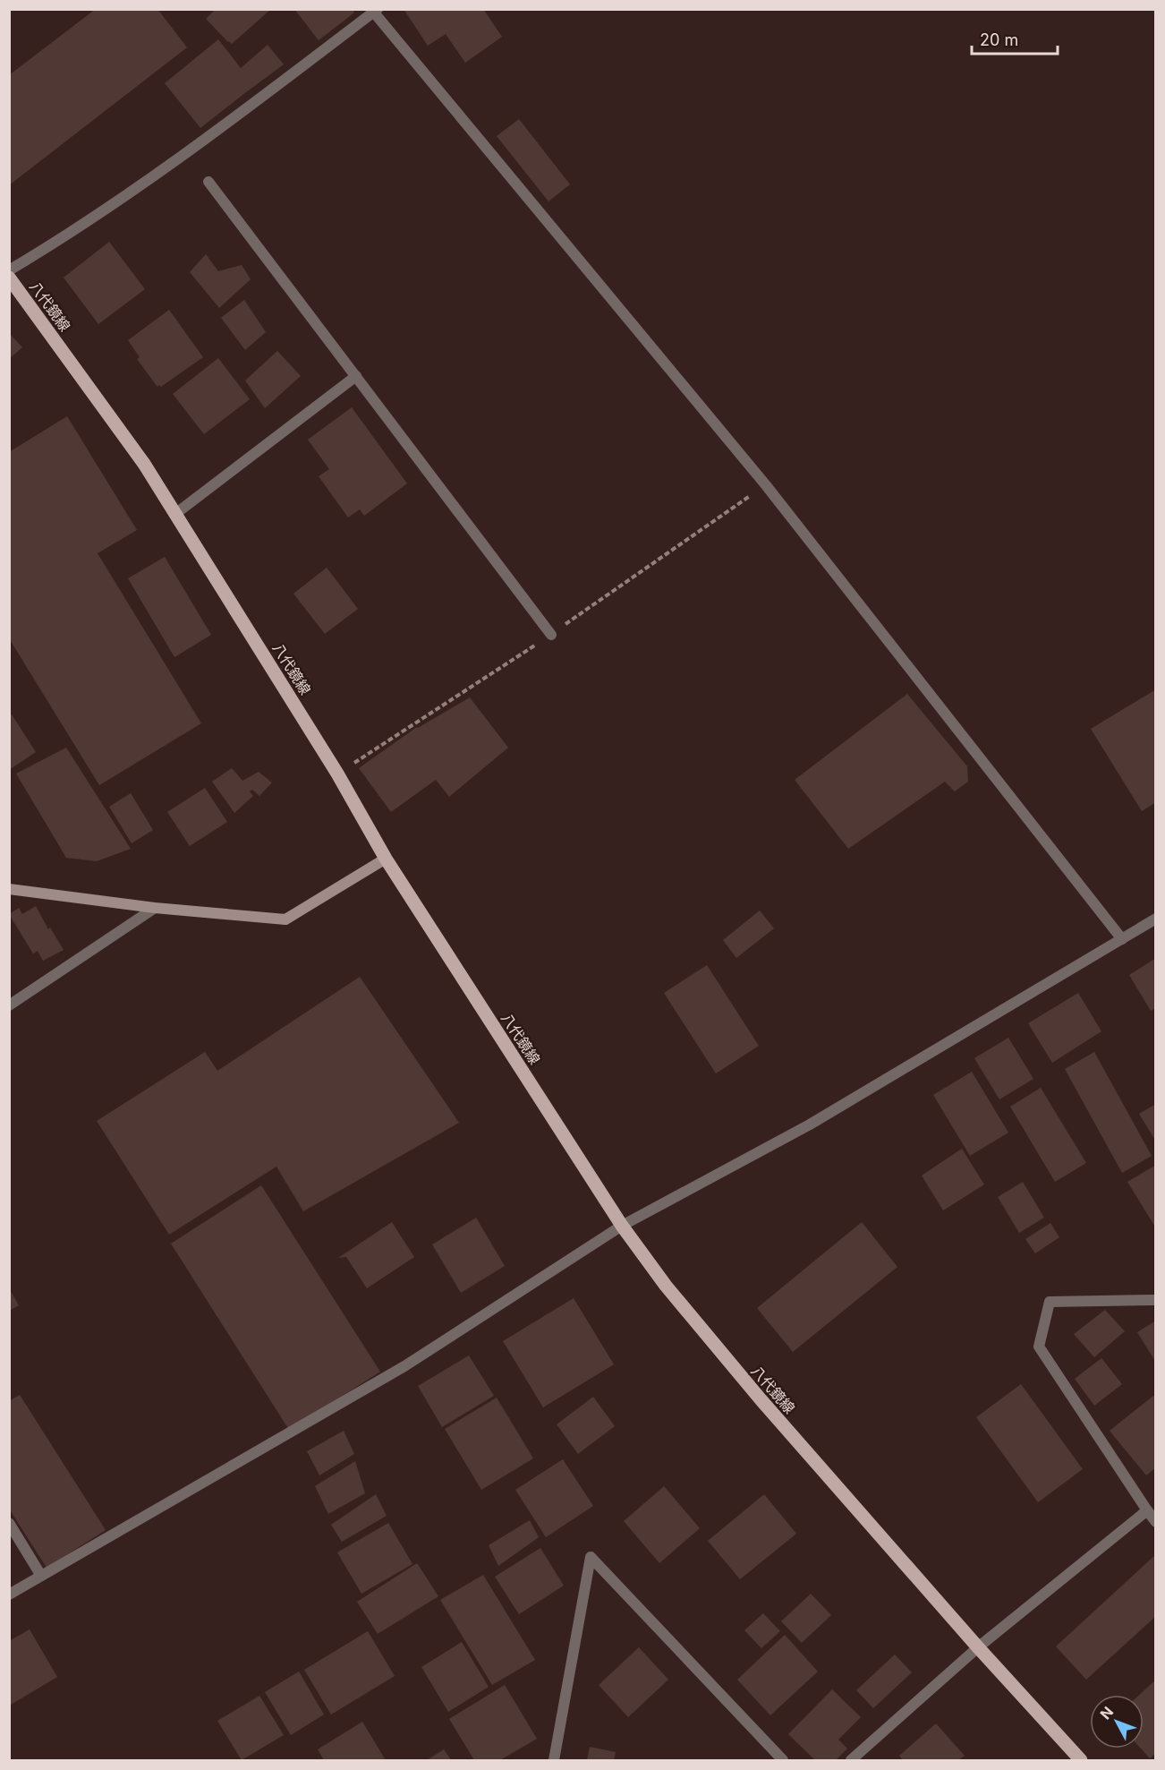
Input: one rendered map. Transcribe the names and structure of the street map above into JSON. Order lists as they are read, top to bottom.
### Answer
{
  "streets": {
    "main road": ["八代鏡線"]
  },
  "scale_bar": "20 m",
  "north": "top left"
}
